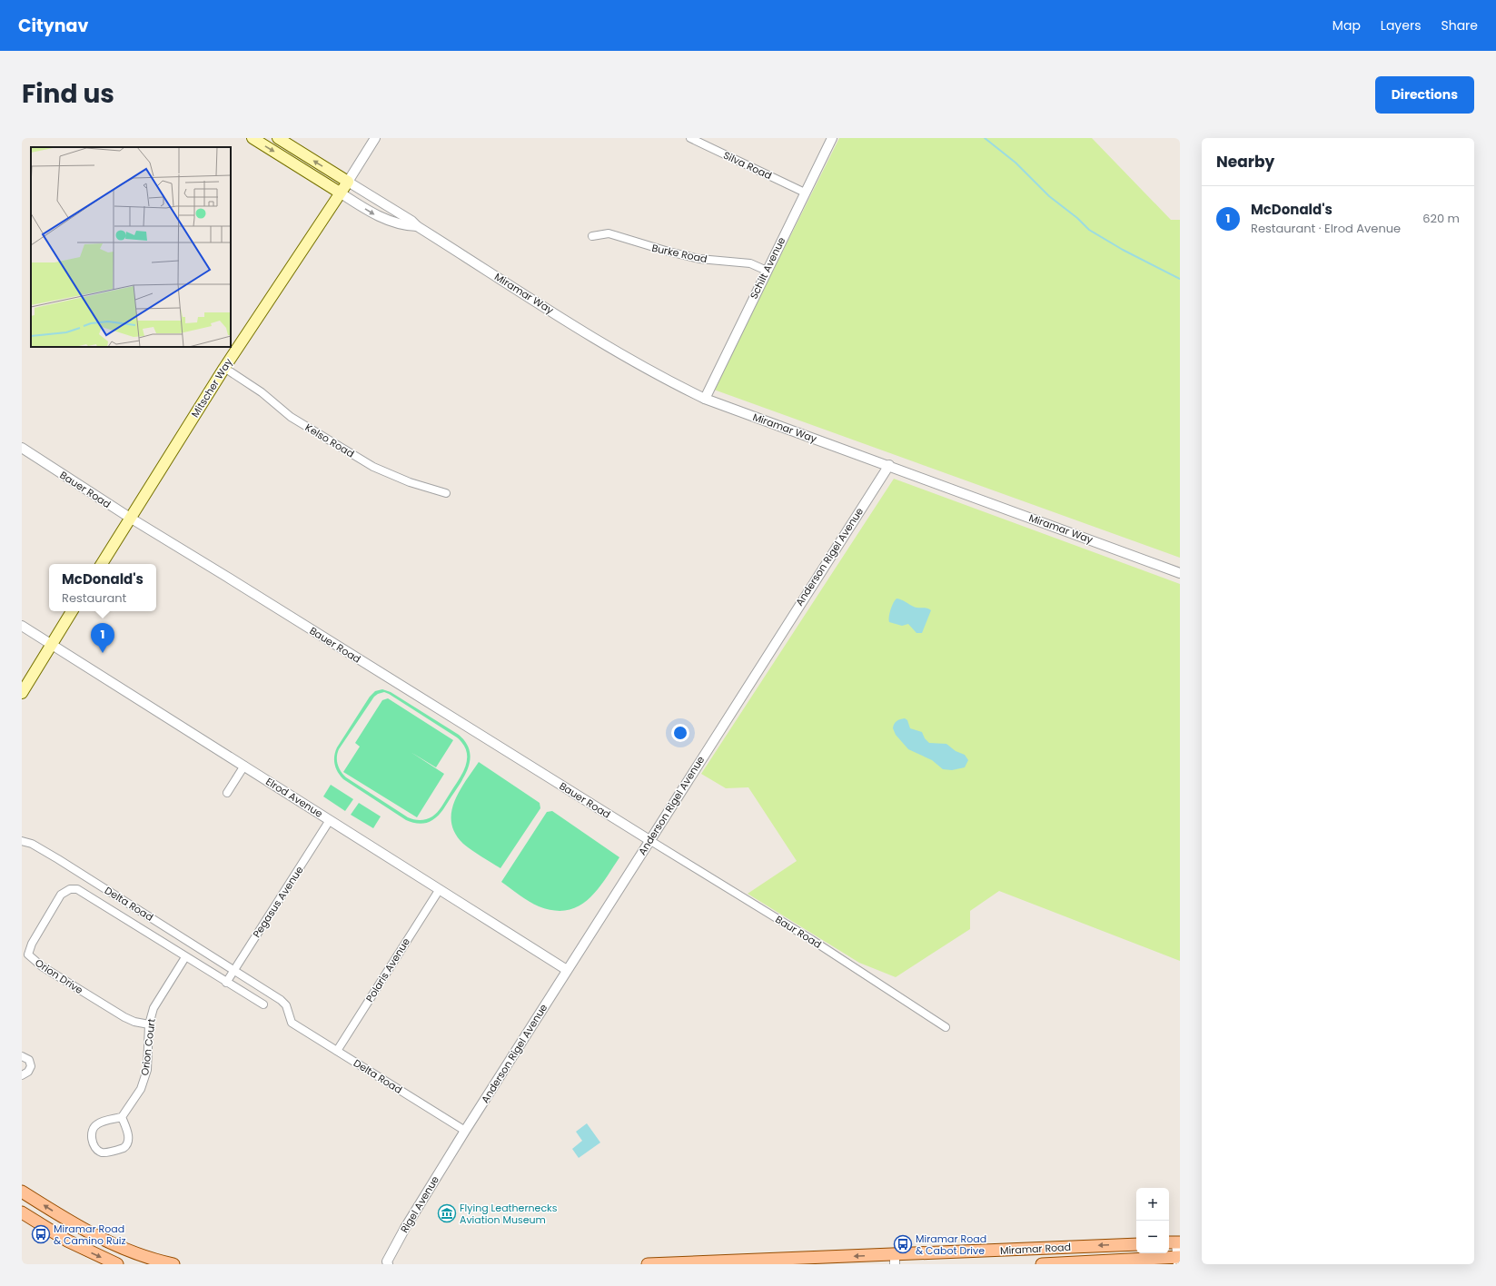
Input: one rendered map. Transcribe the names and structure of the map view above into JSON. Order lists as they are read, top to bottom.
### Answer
{
  "streets": {
    "main road": ["Miramar Way", "Mitscher Way", "Miramar Road"],
    "street": [
      "Silva Road",
      "Burke Road",
      "Schilt Avenue",
      "Kelso Road",
      "Bauer Road",
      "Anderson Rigel Avenue",
      "Elrod Avenue",
      "Pegasus Avenue",
      "Delta Road",
      "Baur Road",
      "Polaris Avenue",
      "Orion Drive",
      "Orion Court",
      "Rigel Avenue"
    ]
  },
  "crossings": [
    ["Silva Road", "Schilt Avenue"],
    ["Burke Road", "Schilt Avenue"],
    ["Schilt Avenue", "Miramar Way"],
    ["Miramar Way", "Mitscher Way"],
    ["Miramar Way", "Anderson Rigel Avenue"],
    ["Mitscher Way", "Kelso Road"],
    ["Mitscher Way", "Bauer Road"],
    ["Bauer Road", "Anderson Rigel Avenue"],
    ["Bauer Road", "Baur Road"],
    ["Anderson Rigel Avenue", "Elrod Avenue"],
    ["Anderson Rigel Avenue", "Delta Road"],
    ["Anderson Rigel Avenue", "Baur Road"],
    ["Anderson Rigel Avenue", "Rigel Avenue"],
    ["Elrod Avenue", "Pegasus Avenue"],
    ["Elrod Avenue", "Polaris Avenue"],
    ["Pegasus Avenue", "Delta Road"],
    ["Delta Road", "Polaris Avenue"],
    ["Delta Road", "Orion Drive"],
    ["Delta Road", "Orion Court"],
    ["Orion Drive", "Orion Court"]
  ],
  "one_way": ["Miramar Road"],
  "places": {
    "museum": ["Flying Leathernecks Aviation Museum"],
    "bus stop": ["Miramar Road & Camino Ruiz", "Miramar Road & Cabot Drive"]
  },
  "page": {
    "header": "Citynav",
    "nav": ["Map", "Layers", "Share"],
    "title": "Find us",
    "buttons": "Directions",
    "heading": "Nearby",
    "list": [
      {
        "mark": "1",
        "name": "McDonald's",
        "note": "Restaurant · Elrod Avenue",
        "value": "620 m"
      }
    ],
    "popup": ["McDonald's", "Restaurant"],
    "pins": "1",
    "map_buttons": ["+", "−"]
  }
}
